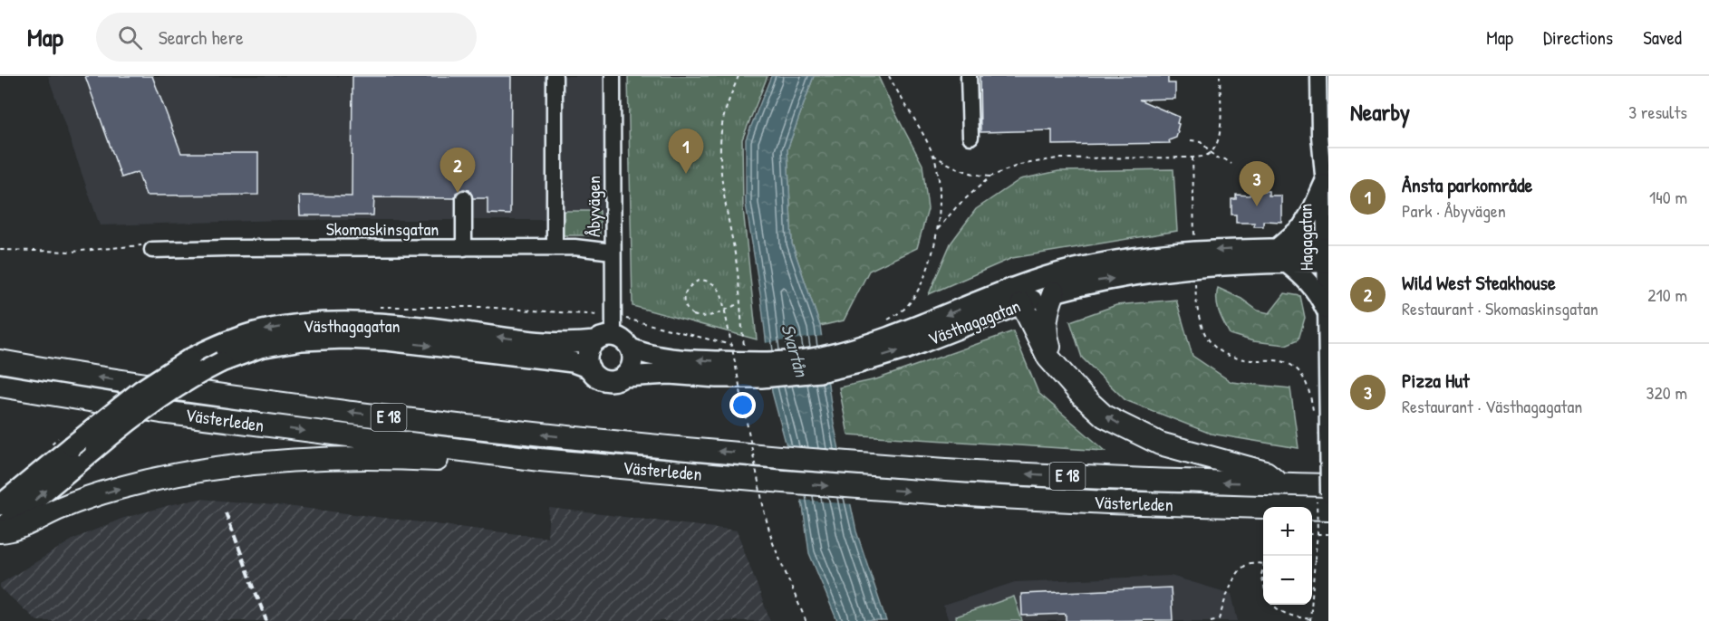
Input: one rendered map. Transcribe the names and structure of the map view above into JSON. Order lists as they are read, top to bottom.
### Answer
{
  "streets": {
    "highway": ["E 18", "Västerleden"],
    "main road": ["Västhagagatan"],
    "street": ["Åbyvägen", "Skomaskinsgatan", "Hagagatan"]
  },
  "crossings": [
    ["Åbyvägen", "Skomaskinsgatan"],
    ["Åbyvägen", "Västhagagatan"],
    ["Hagagatan", "Västhagagatan"],
    ["Västhagagatan", "E 18"],
    ["E 18", "Västerleden"]
  ],
  "water": ["Svartån"],
  "page": {
    "header": "Map",
    "search": "Search here",
    "nav": ["Map", "Directions", "Saved"],
    "heading": ["Nearby", "3 results"],
    "pins": ["1", "2", "3"],
    "list": [
      {
        "mark": "1",
        "name": "Ånsta parkområde",
        "note": "Park · Åbyvägen",
        "value": "140 m"
      },
      {
        "mark": "2",
        "name": "Wild West Steakhouse",
        "note": "Restaurant · Skomaskinsgatan",
        "value": "210 m"
      },
      {
        "mark": "3",
        "name": "Pizza Hut",
        "note": "Restaurant · Västhagagatan",
        "value": "320 m"
      }
    ],
    "map_buttons": ["+", "−"]
  }
}
